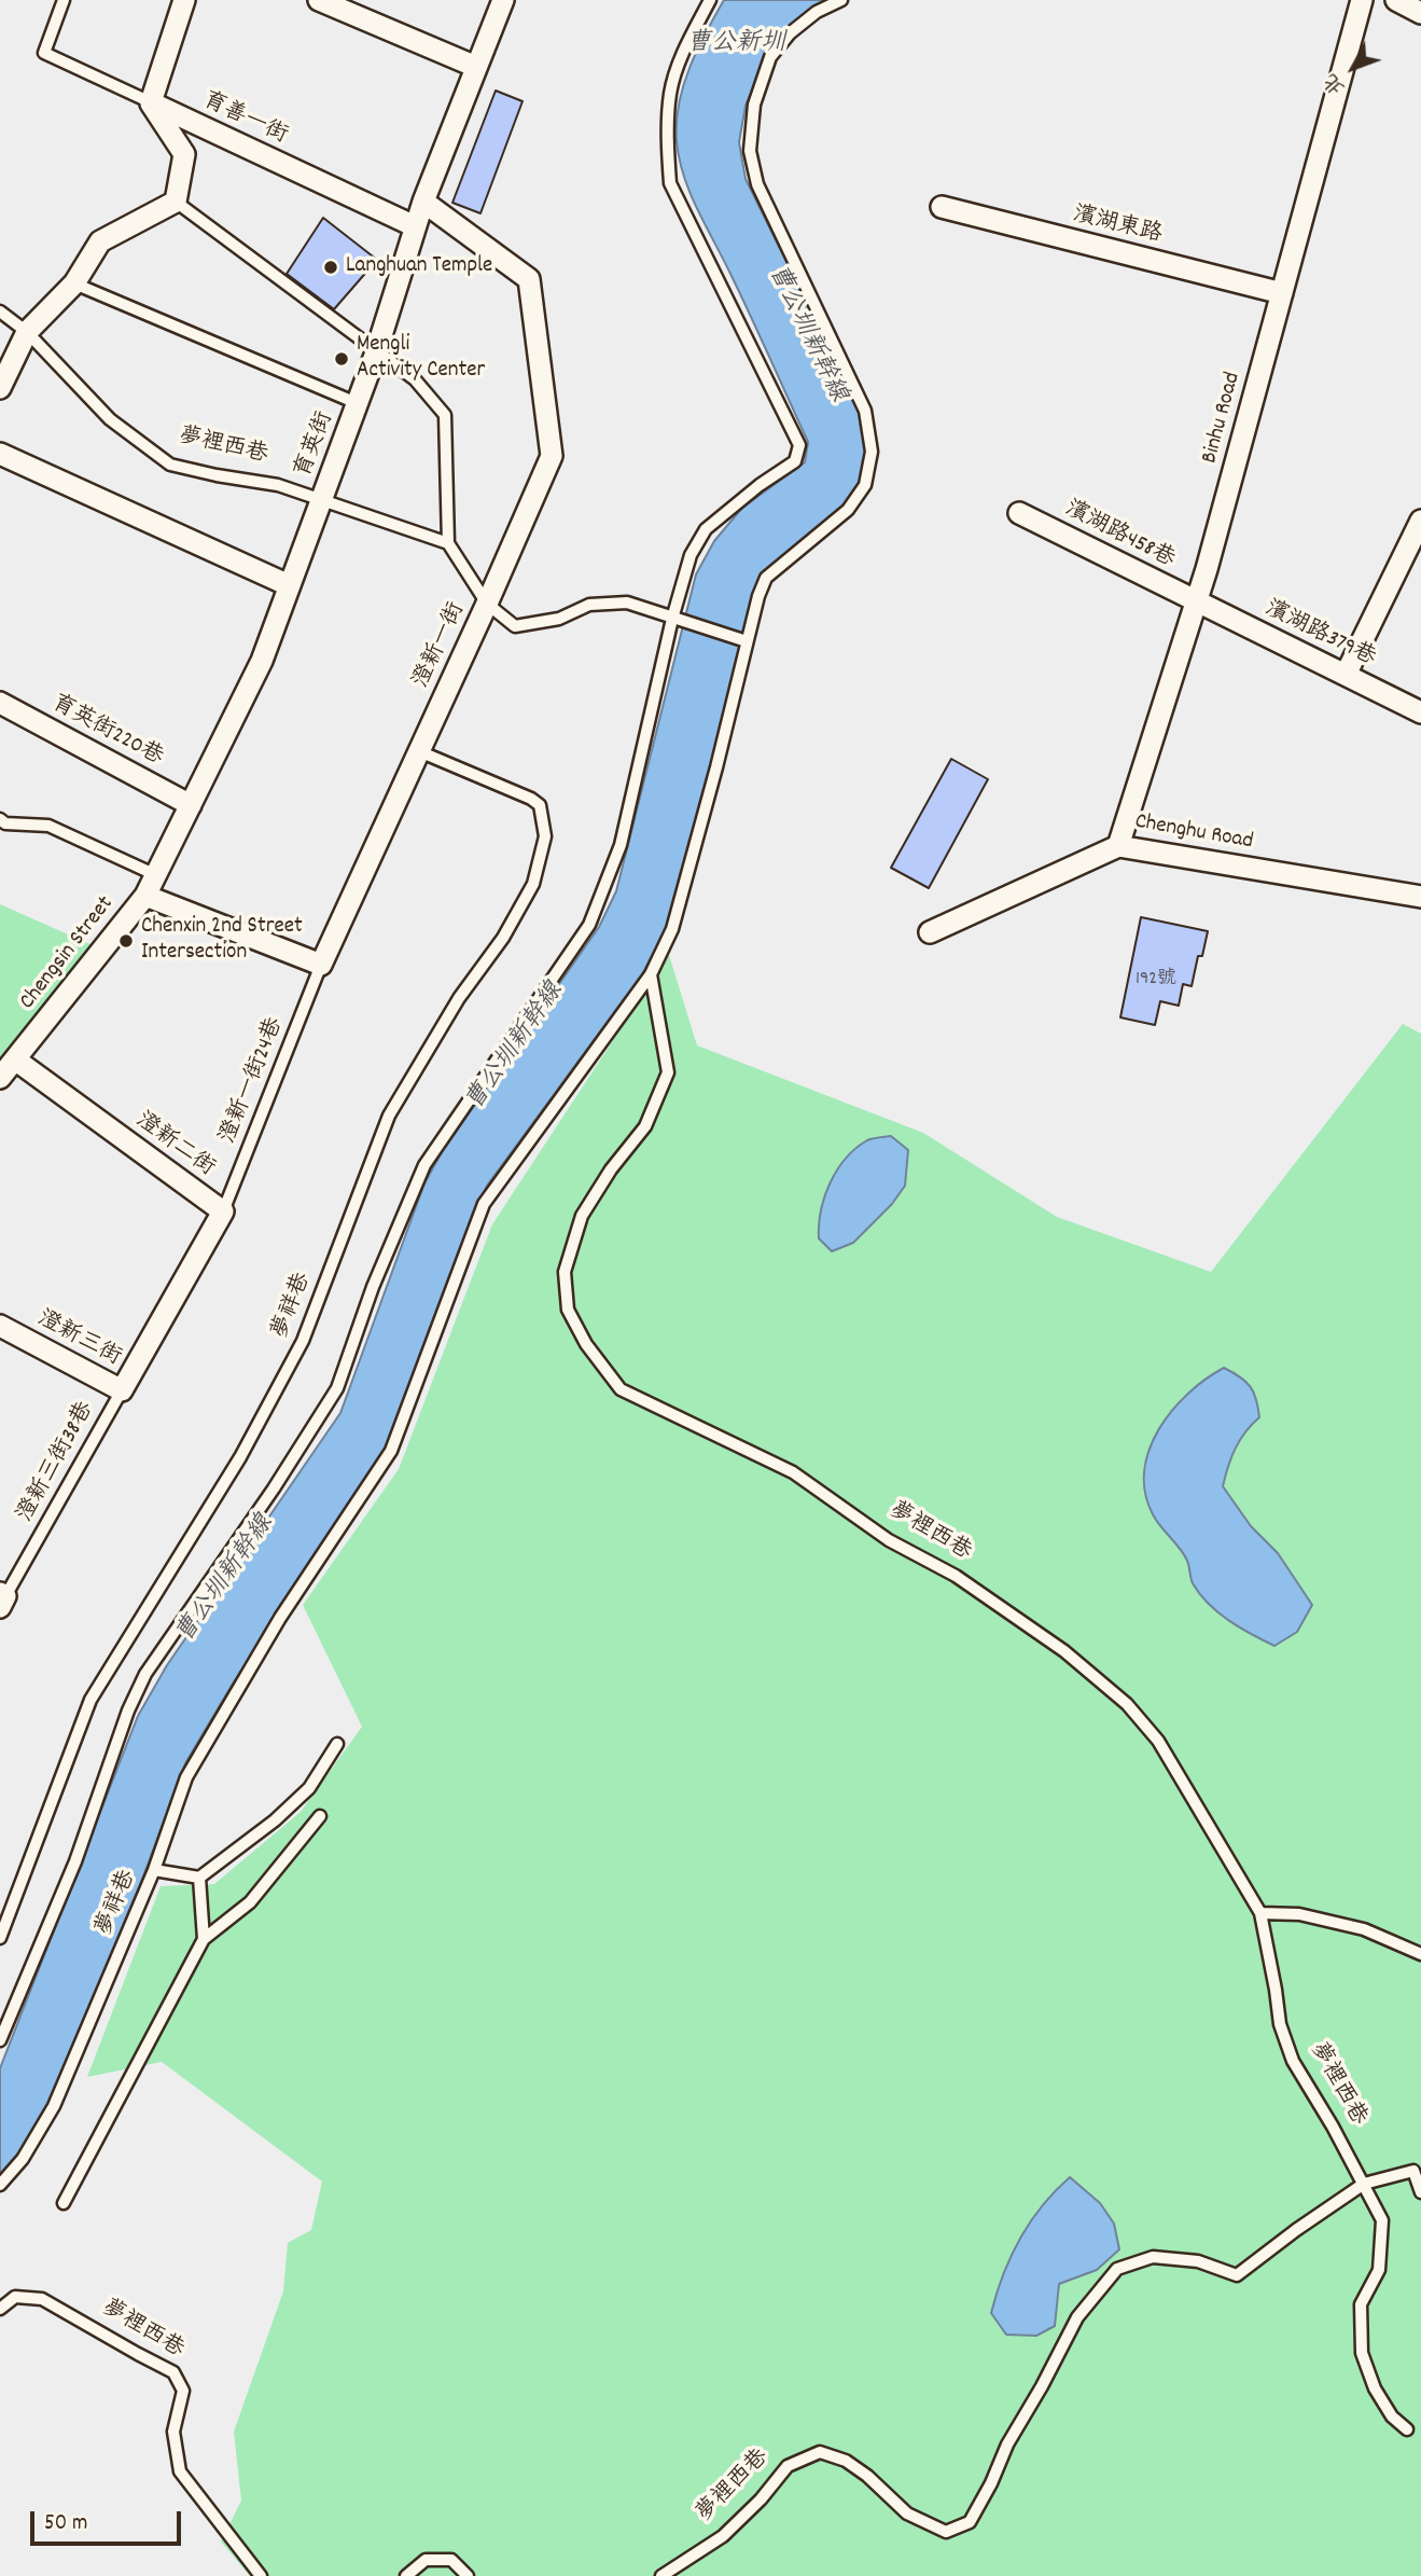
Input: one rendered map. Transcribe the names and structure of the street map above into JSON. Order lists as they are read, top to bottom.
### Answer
{
  "streets": {
    "street": [
      "育善一街",
      "濱湖東路",
      "Binhu Road",
      "育英街",
      "濱湖路458巷",
      "濱湖路379巷",
      "澄新一街",
      "育英街220巷",
      "Chenghu Road",
      "Chengsin Street",
      "澄新二街",
      "澄新三街"
    ],
    "lane": [
      "夢裡西巷",
      "澄新一街24巷",
      "夢祥巷",
      "澄新三街38巷"
    ]
  },
  "crossings": [
    ["育善一街", "育英街"],
    ["濱湖東路", "Binhu Road"],
    ["Binhu Road", "濱湖路458巷"],
    ["Binhu Road", "濱湖路379巷"],
    ["Binhu Road", "Chenghu Road"],
    ["育英街", "夢裡西巷"],
    ["育英街", "澄新一街"],
    ["育英街", "育英街220巷"],
    ["育英街", "Chengsin Street"],
    ["夢裡西巷", "夢祥巷"],
    ["濱湖路458巷", "濱湖路379巷"],
    ["澄新一街", "澄新一街24巷"],
    ["澄新一街", "夢祥巷"],
    ["Chengsin Street", "澄新二街"],
    ["澄新一街24巷", "澄新二街"],
    ["澄新一街24巷", "澄新三街"],
    ["澄新二街", "澄新三街"],
    ["澄新三街", "澄新三街38巷"]
  ],
  "water": ["曹公新圳", "曹公圳新幹線"],
  "places": ["Langhuan Temple", "Mengli Activity Center", "Chenxin 2nd Street Intersection"],
  "house_numbers": ["192號"],
  "scale_bar": "50 m",
  "north": "bottom left"
}
